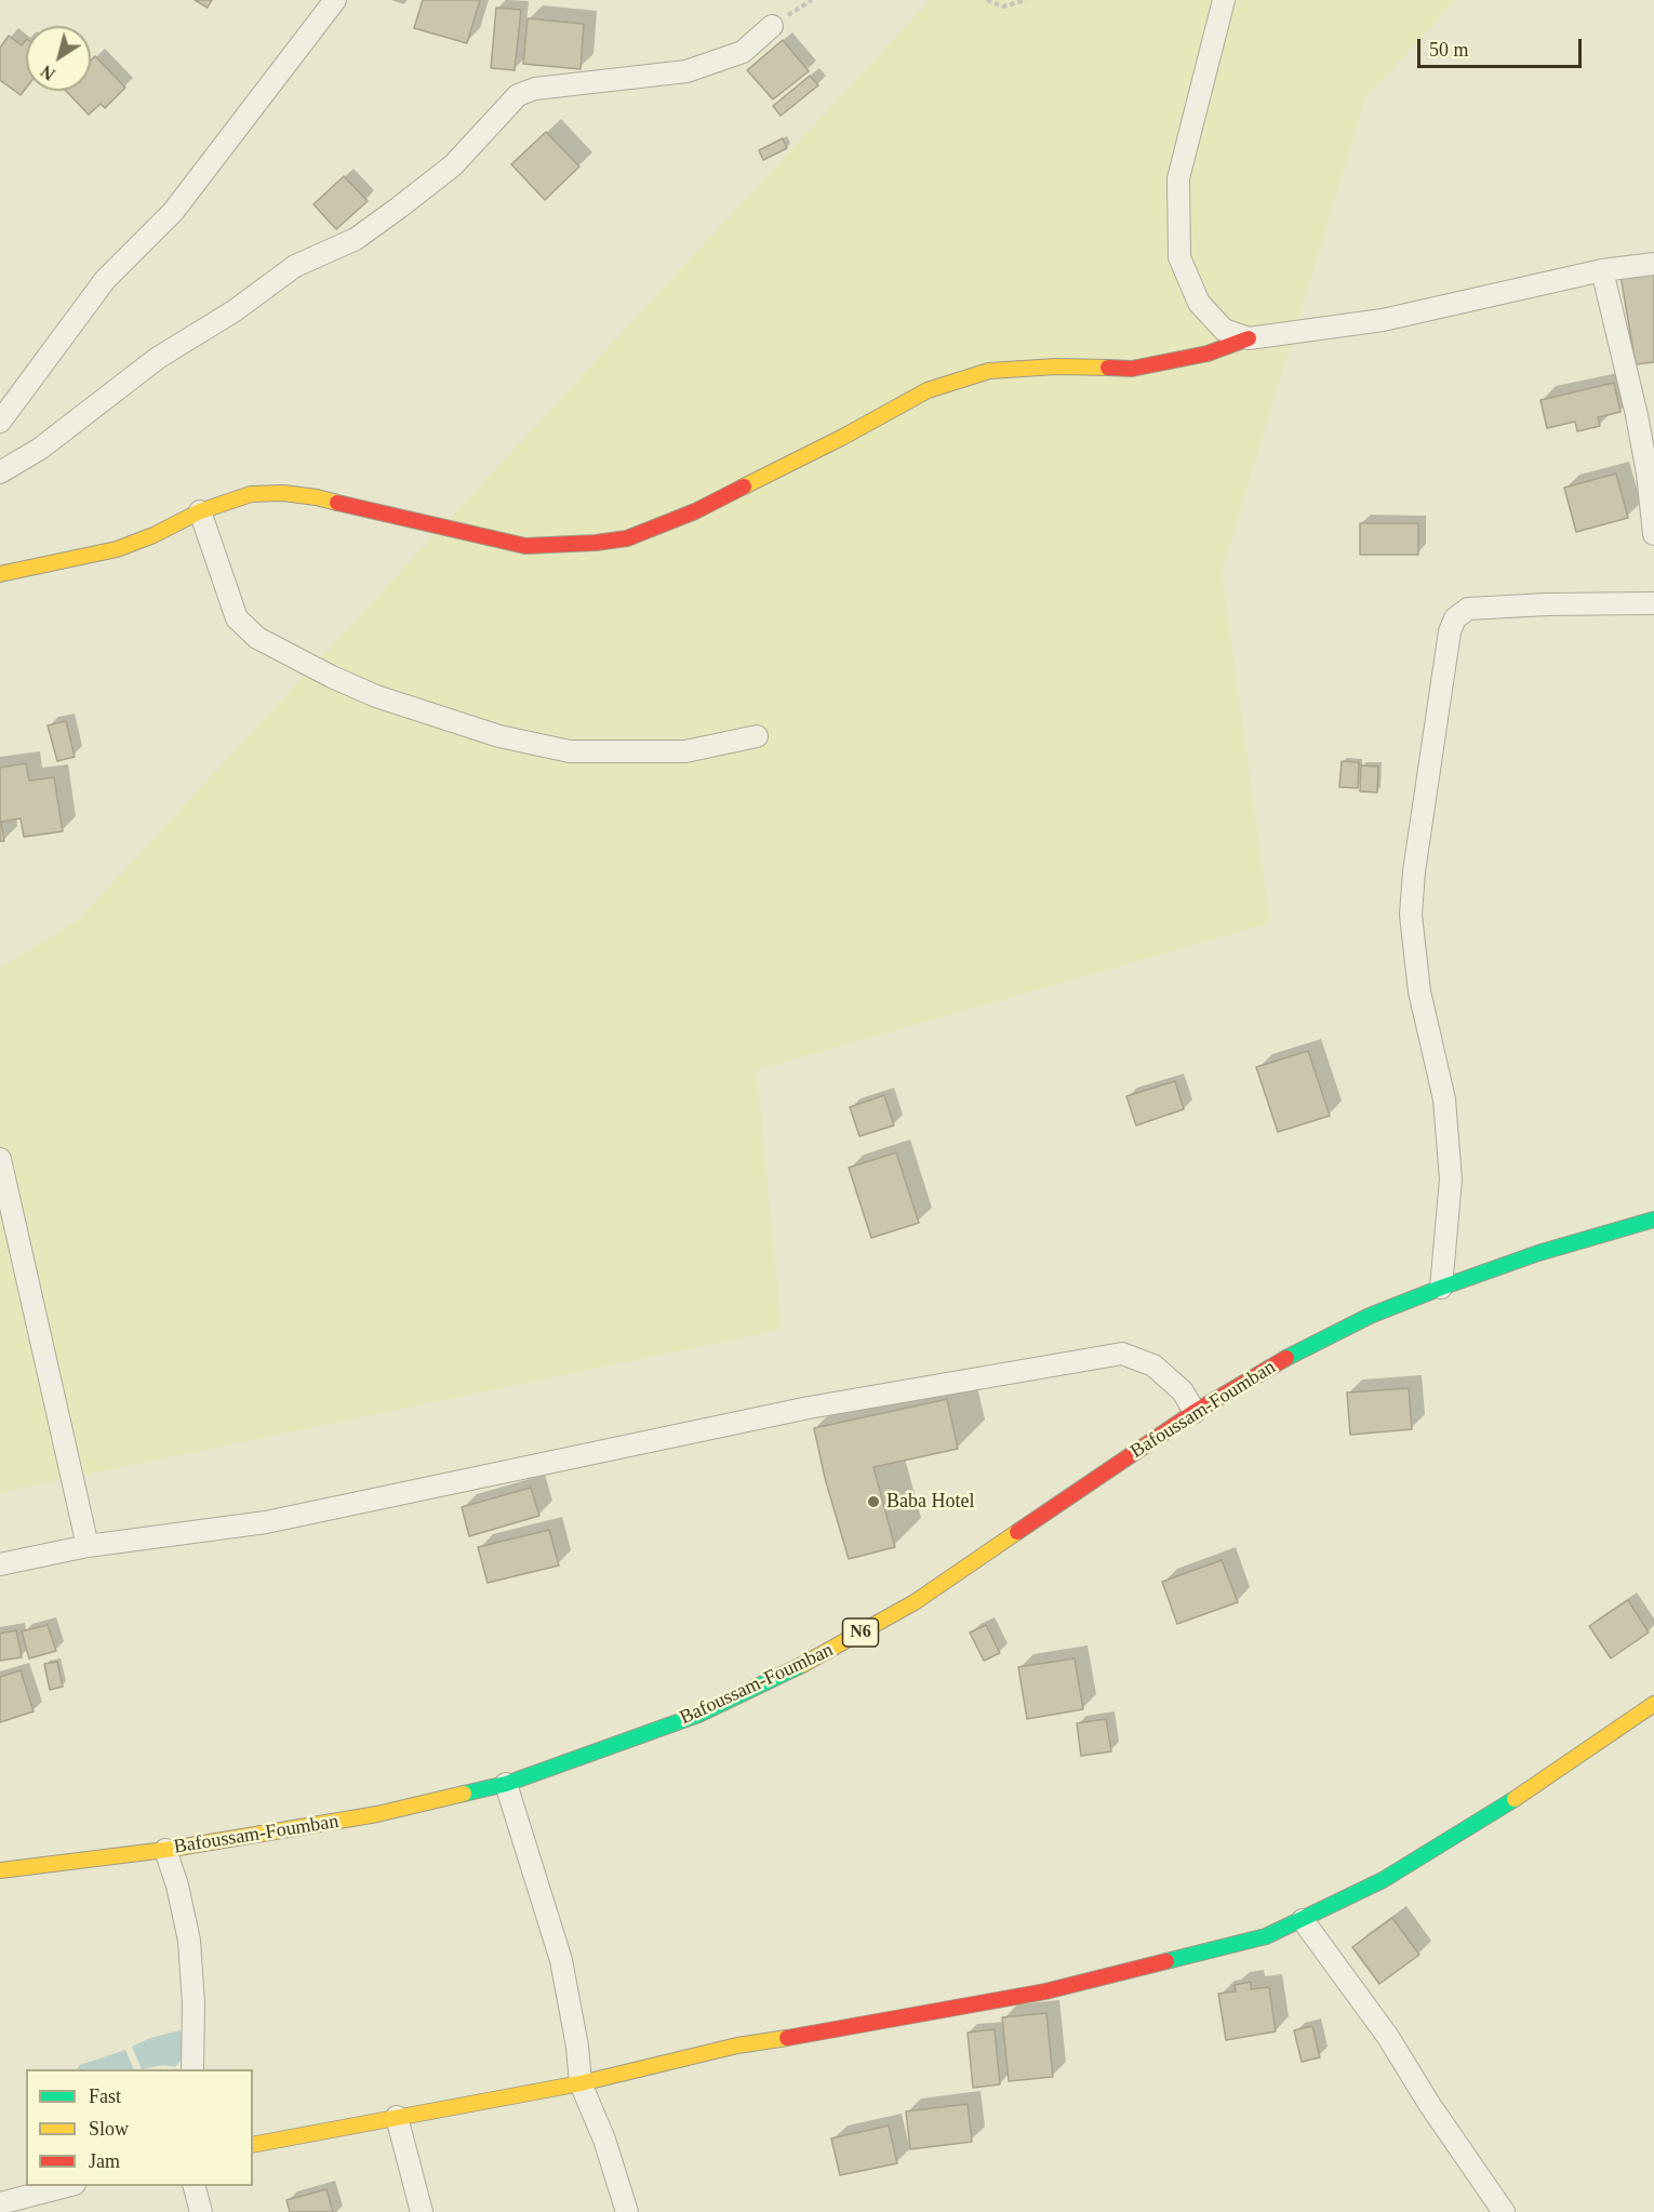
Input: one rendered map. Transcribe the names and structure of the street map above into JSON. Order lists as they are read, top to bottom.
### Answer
{
  "streets": {
    "main road": ["Bafoussam-Foumban", "N6"]
  },
  "places": ["Baba Hotel"],
  "legend": ["Fast", "Slow", "Jam"],
  "scale_bar": "50 m",
  "north": "bottom left"
}
